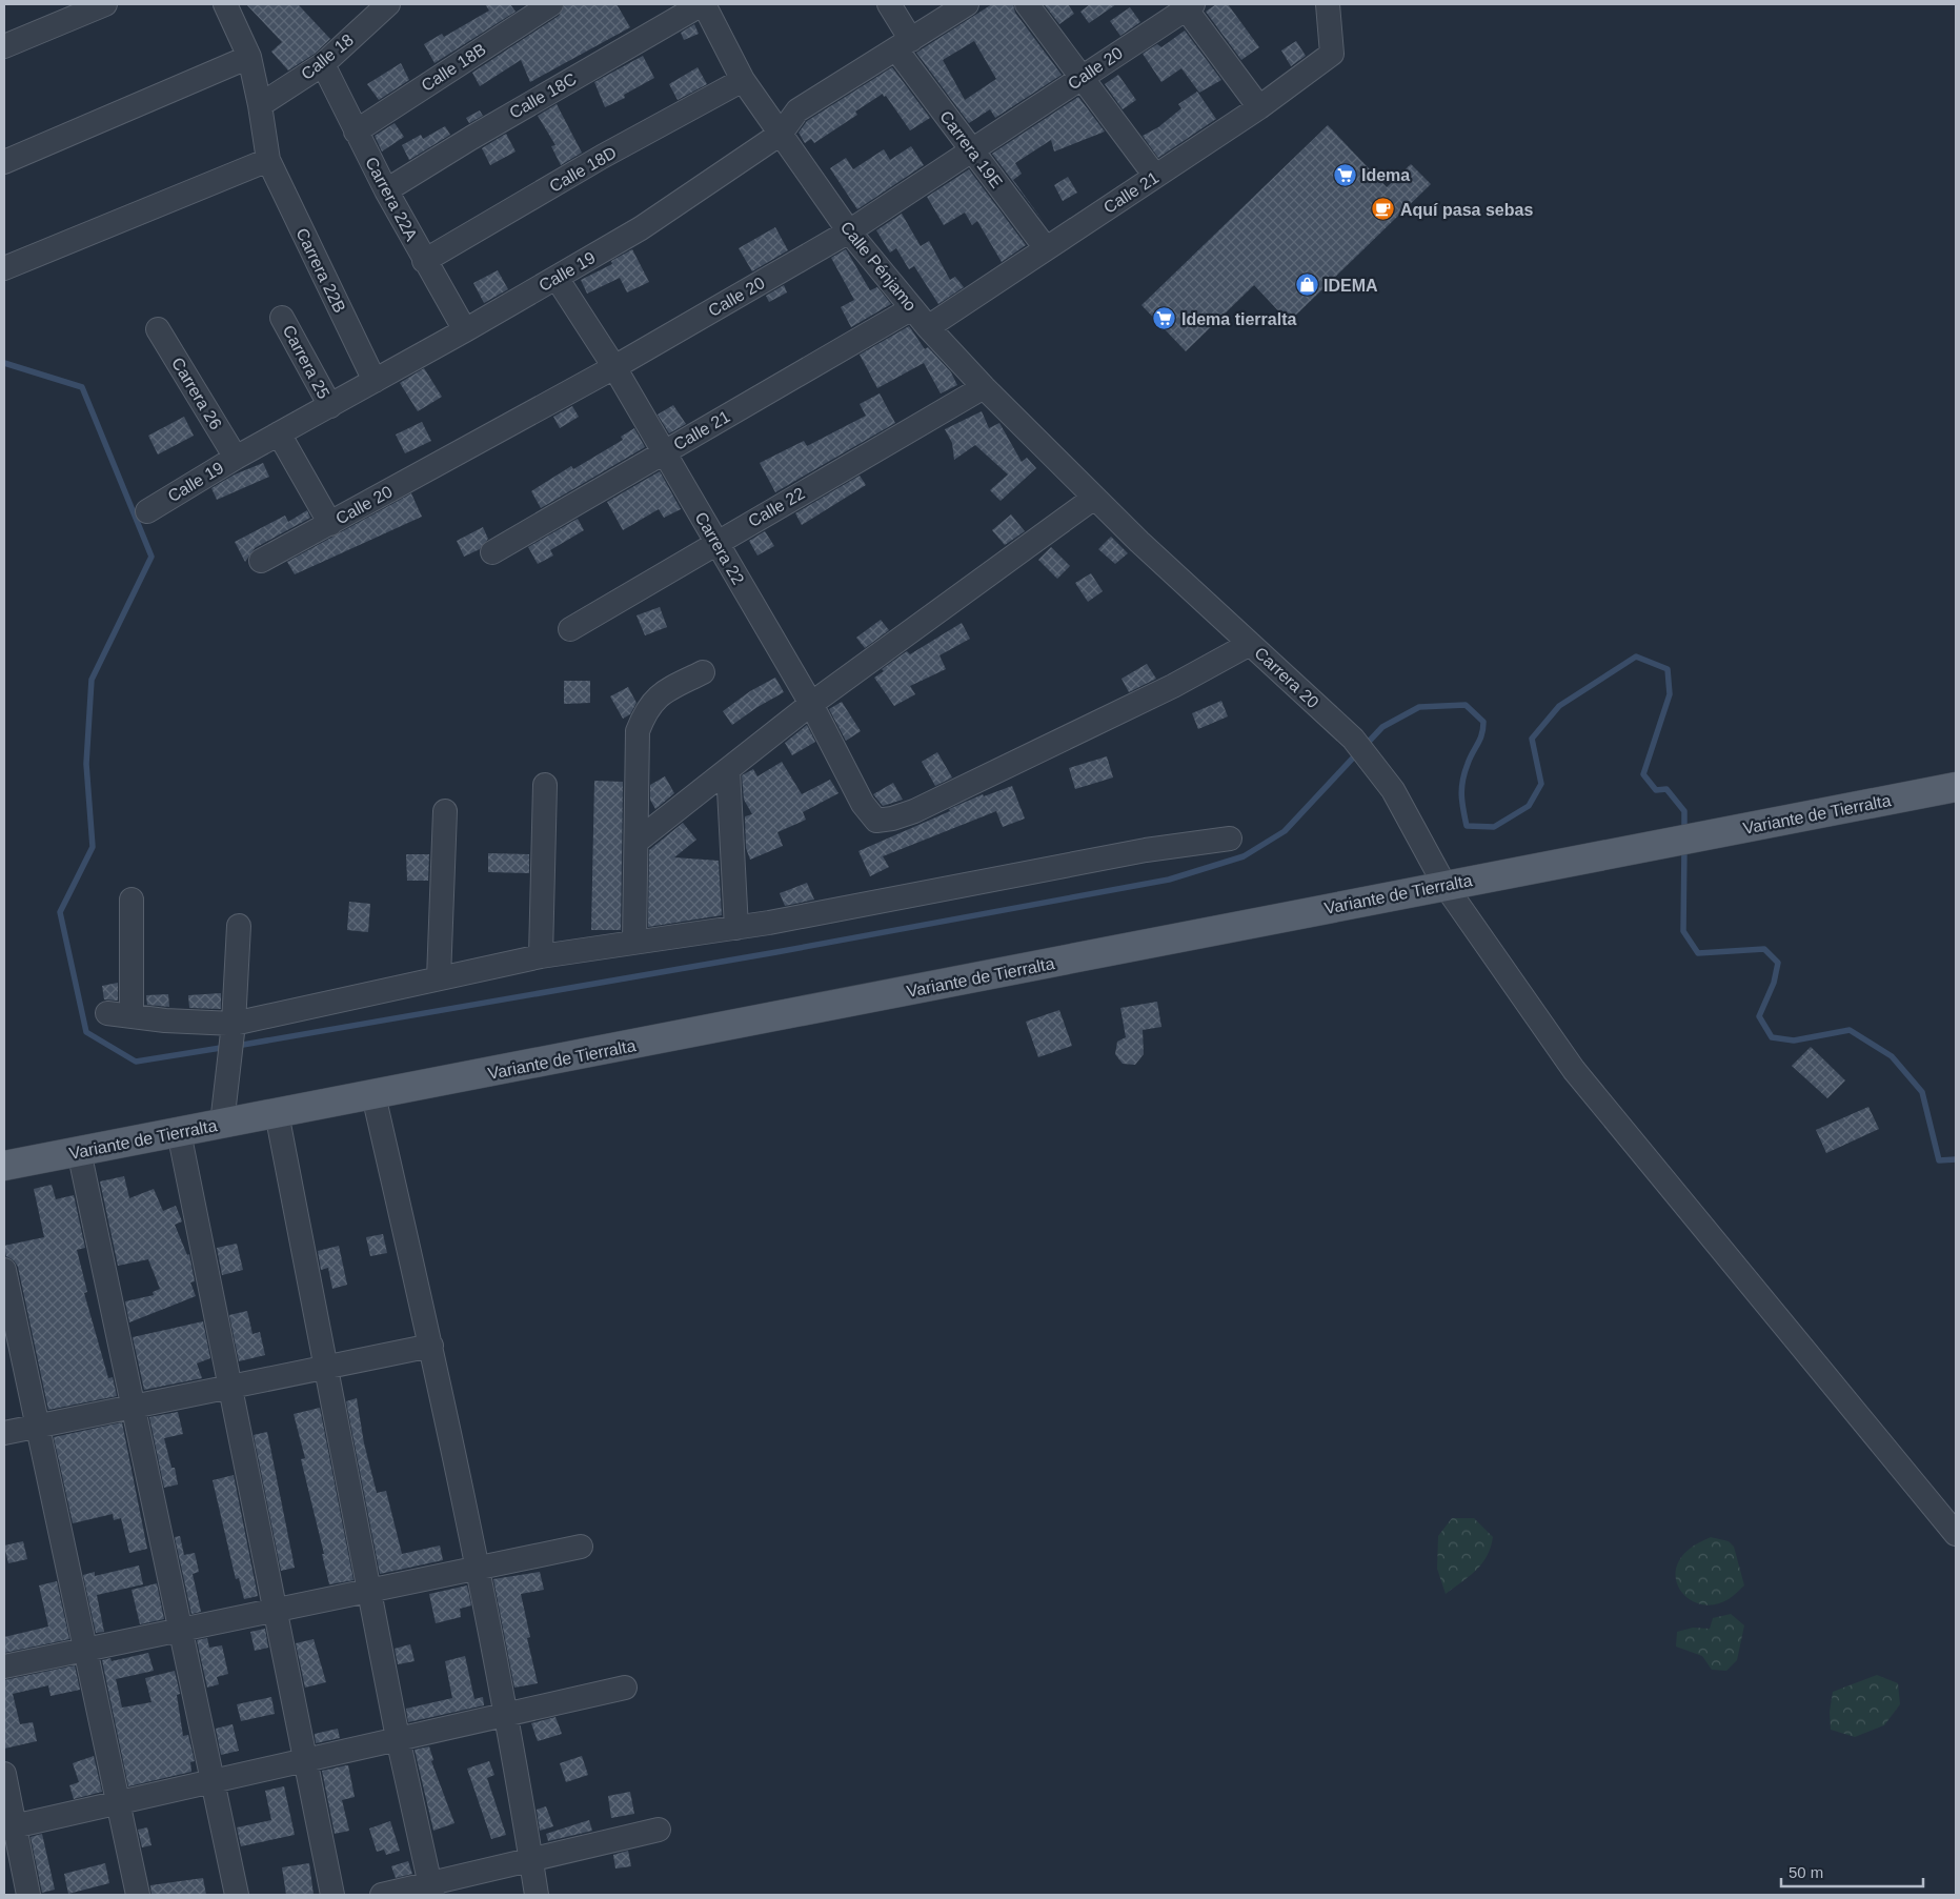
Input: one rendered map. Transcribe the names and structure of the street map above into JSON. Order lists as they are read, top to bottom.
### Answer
{
  "streets": {
    "main road": ["Variante de Tierralta"],
    "street": [
      "Calle 18",
      "Calle 18B",
      "Calle 20",
      "Calle 18C",
      "Carrera 19E",
      "Calle 18D",
      "Calle 21",
      "Carrera 22A",
      "Calle Pénjamo",
      "Carrera 22B",
      "Calle 19",
      "Carrera 25",
      "Carrera 26",
      "Calle 22",
      "Carrera 22",
      "Carrera 20"
    ]
  },
  "crossings": [
    ["Calle 18", "Carrera 22A"],
    ["Calle 18", "Carrera 22B"],
    ["Calle 18B", "Carrera 22A"],
    ["Calle 20", "Carrera 19E"],
    ["Calle 20", "Calle Pénjamo"],
    ["Calle 20", "Carrera 22"],
    ["Calle 18C", "Carrera 22A"],
    ["Calle 18C", "Calle Pénjamo"],
    ["Carrera 19E", "Calle 21"],
    ["Carrera 19E", "Calle 19"],
    ["Calle 18D", "Carrera 22A"],
    ["Calle 18D", "Calle Pénjamo"],
    ["Calle 21", "Calle Pénjamo"],
    ["Calle 21", "Carrera 22"],
    ["Carrera 22A", "Calle 19"],
    ["Calle Pénjamo", "Calle 19"],
    ["Calle Pénjamo", "Calle 22"],
    ["Calle Pénjamo", "Carrera 20"],
    ["Carrera 22B", "Calle 19"],
    ["Calle 19", "Carrera 25"],
    ["Calle 19", "Carrera 26"],
    ["Calle 19", "Carrera 22"],
    ["Calle 22", "Carrera 22"],
    ["Carrera 22", "Carrera 20"],
    ["Carrera 20", "Variante de Tierralta"]
  ],
  "places": {
    "supermarket": ["Idema", "Idema tierralta"],
    "cafe": ["Aquí pasa sebas"],
    "shop": ["IDEMA"]
  },
  "scale_bar": "50 m"
}
